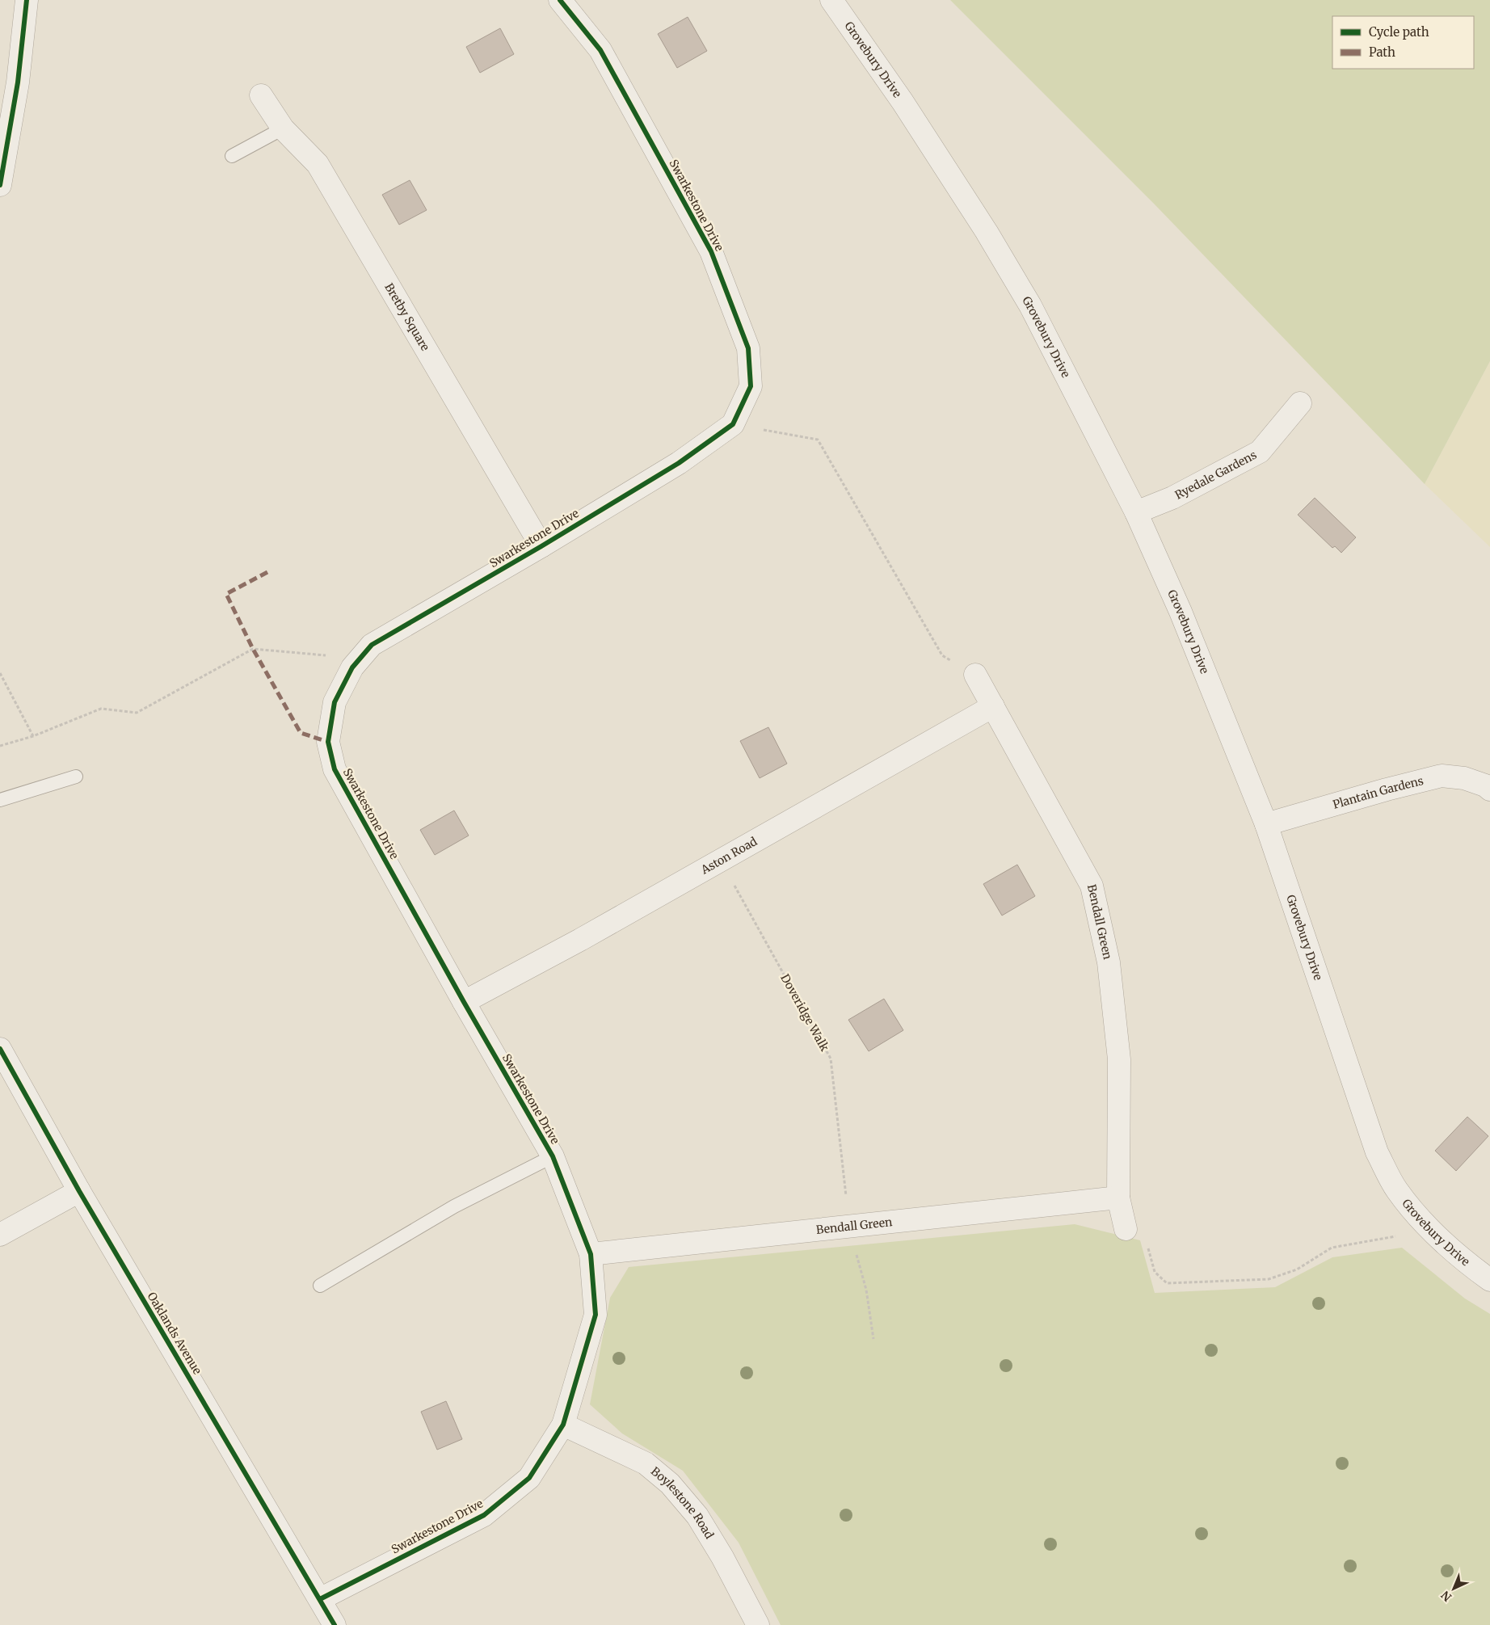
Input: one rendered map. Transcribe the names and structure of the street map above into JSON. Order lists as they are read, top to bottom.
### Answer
{
  "streets": {
    "street": [
      "Grovebury Drive",
      "Swarkestone Drive",
      "Bretby Square",
      "Ryedale Gardens",
      "Plantain Gardens",
      "Aston Road",
      "Bendall Green",
      "Oaklands Avenue",
      "Boylestone Road"
    ],
    "path": ["Doveridge Walk"]
  },
  "crossings": [
    ["Grovebury Drive", "Ryedale Gardens"],
    ["Grovebury Drive", "Plantain Gardens"],
    ["Swarkestone Drive", "Bretby Square"],
    ["Swarkestone Drive", "Aston Road"],
    ["Swarkestone Drive", "Bendall Green"],
    ["Swarkestone Drive", "Oaklands Avenue"],
    ["Swarkestone Drive", "Boylestone Road"],
    ["Aston Road", "Bendall Green"],
    ["Aston Road", "Doveridge Walk"],
    ["Bendall Green", "Doveridge Walk"]
  ],
  "legend": ["Cycle path", "Path"],
  "north": "bottom left"
}
